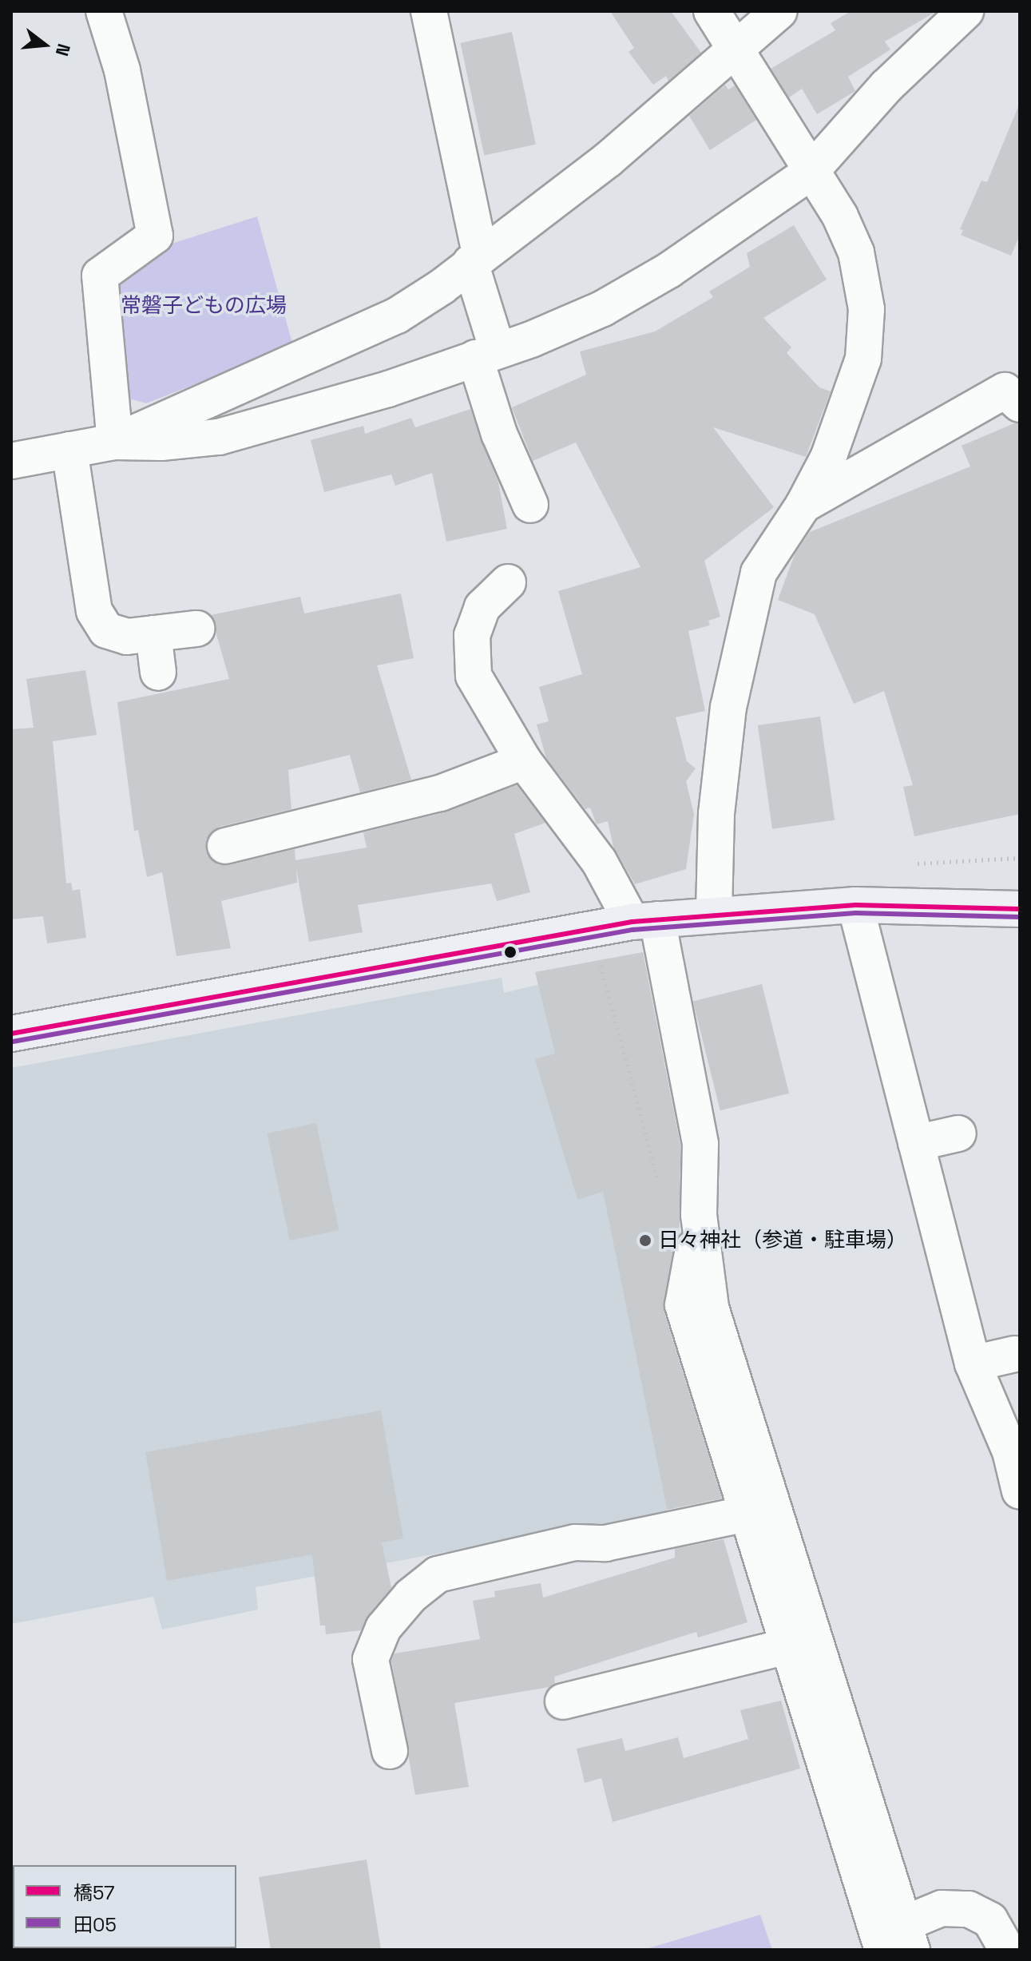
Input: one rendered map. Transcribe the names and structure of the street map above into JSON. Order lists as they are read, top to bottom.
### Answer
{
  "parks": ["常磐子どもの広場"],
  "places": ["日々神社（参道・駐車場）"],
  "lines": ["transit line 橋57", "transit line 田05"],
  "legend": ["橋57", "田05"],
  "north": "right"
}
